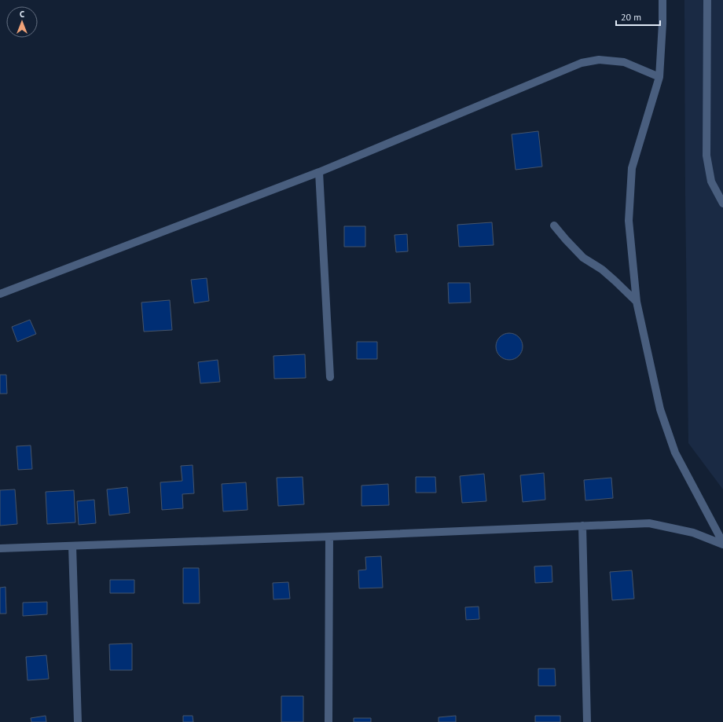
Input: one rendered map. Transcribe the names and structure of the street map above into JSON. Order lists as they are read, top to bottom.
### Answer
{
  "scale_bar": "20 m",
  "north": "top"
}
